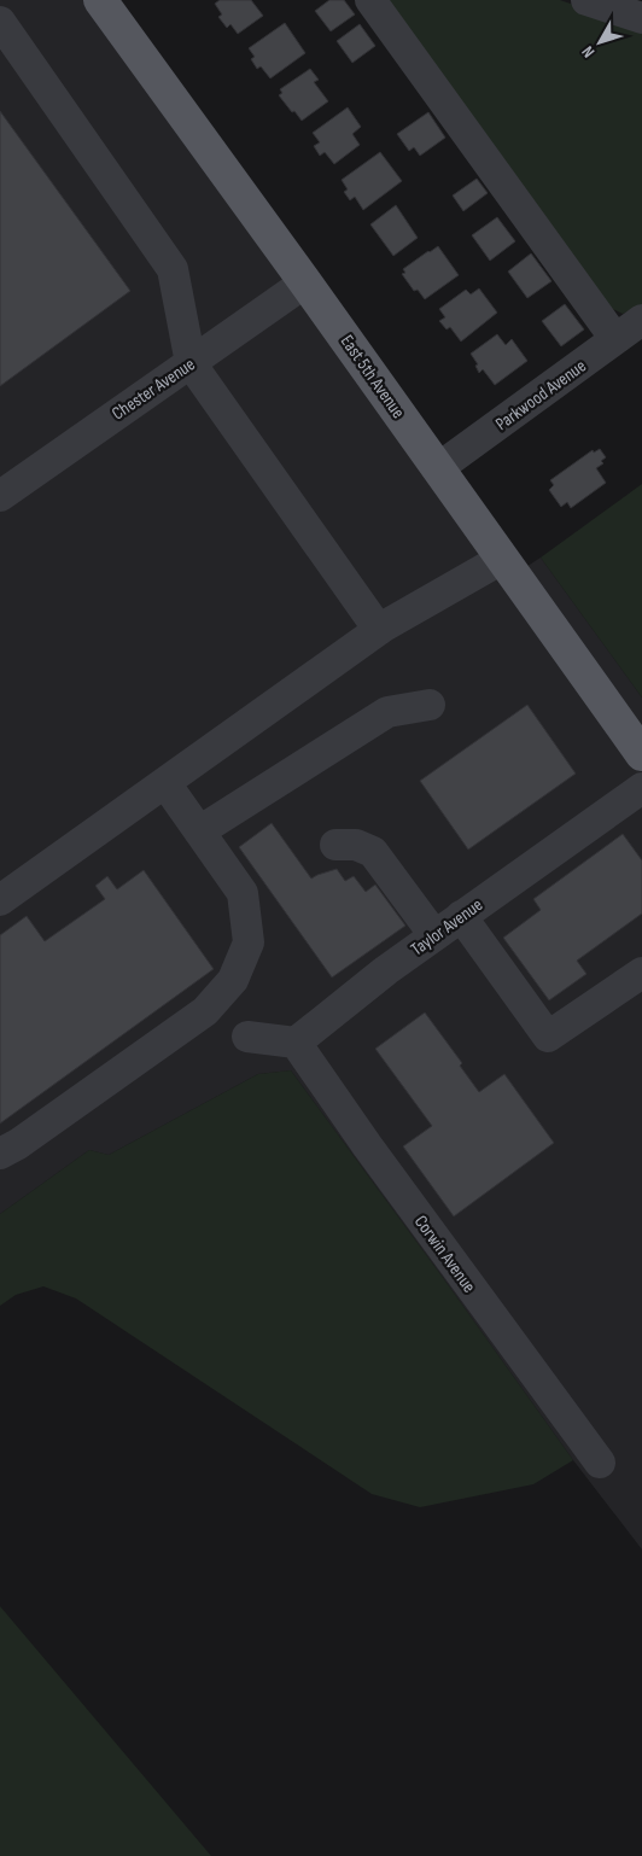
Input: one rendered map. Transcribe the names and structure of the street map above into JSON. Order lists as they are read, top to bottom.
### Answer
{
  "streets": {
    "main road": ["East 5th Avenue"],
    "street": [
      "Chester Avenue",
      "Parkwood Avenue",
      "Taylor Avenue",
      "Corwin Avenue"
    ]
  },
  "crossings": [
    ["East 5th Avenue", "Chester Avenue"],
    ["East 5th Avenue", "Parkwood Avenue"],
    ["Taylor Avenue", "Corwin Avenue"]
  ],
  "north": "bottom left"
}
